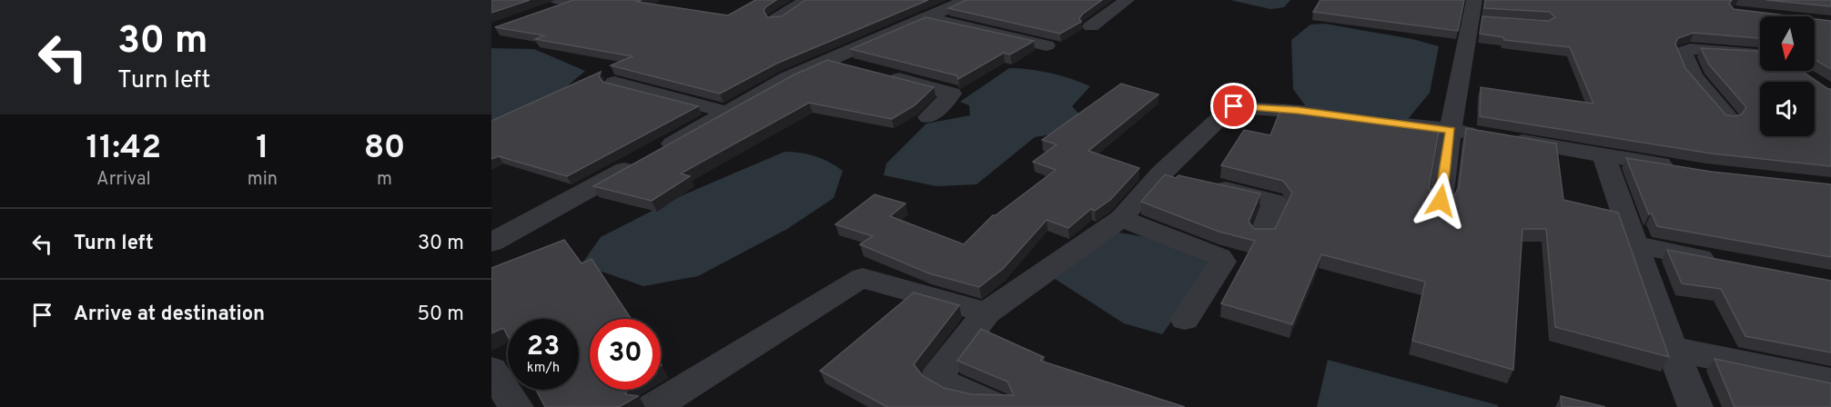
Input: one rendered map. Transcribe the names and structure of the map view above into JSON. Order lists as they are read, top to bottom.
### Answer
{
  "north": "bottom",
  "page": {
    "turn": ["30 m", "Turn left"],
    "eta": [
      "11:42",
      "Arrival",
      "1",
      "min",
      "80",
      "m"
    ],
    "list": [
      {
        "name": "Turn left",
        "value": "30 m"
      },
      {
        "name": "Arrive at destination",
        "value": "50 m"
      }
    ],
    "speed": "23 km/h",
    "limit": "30"
  }
}
